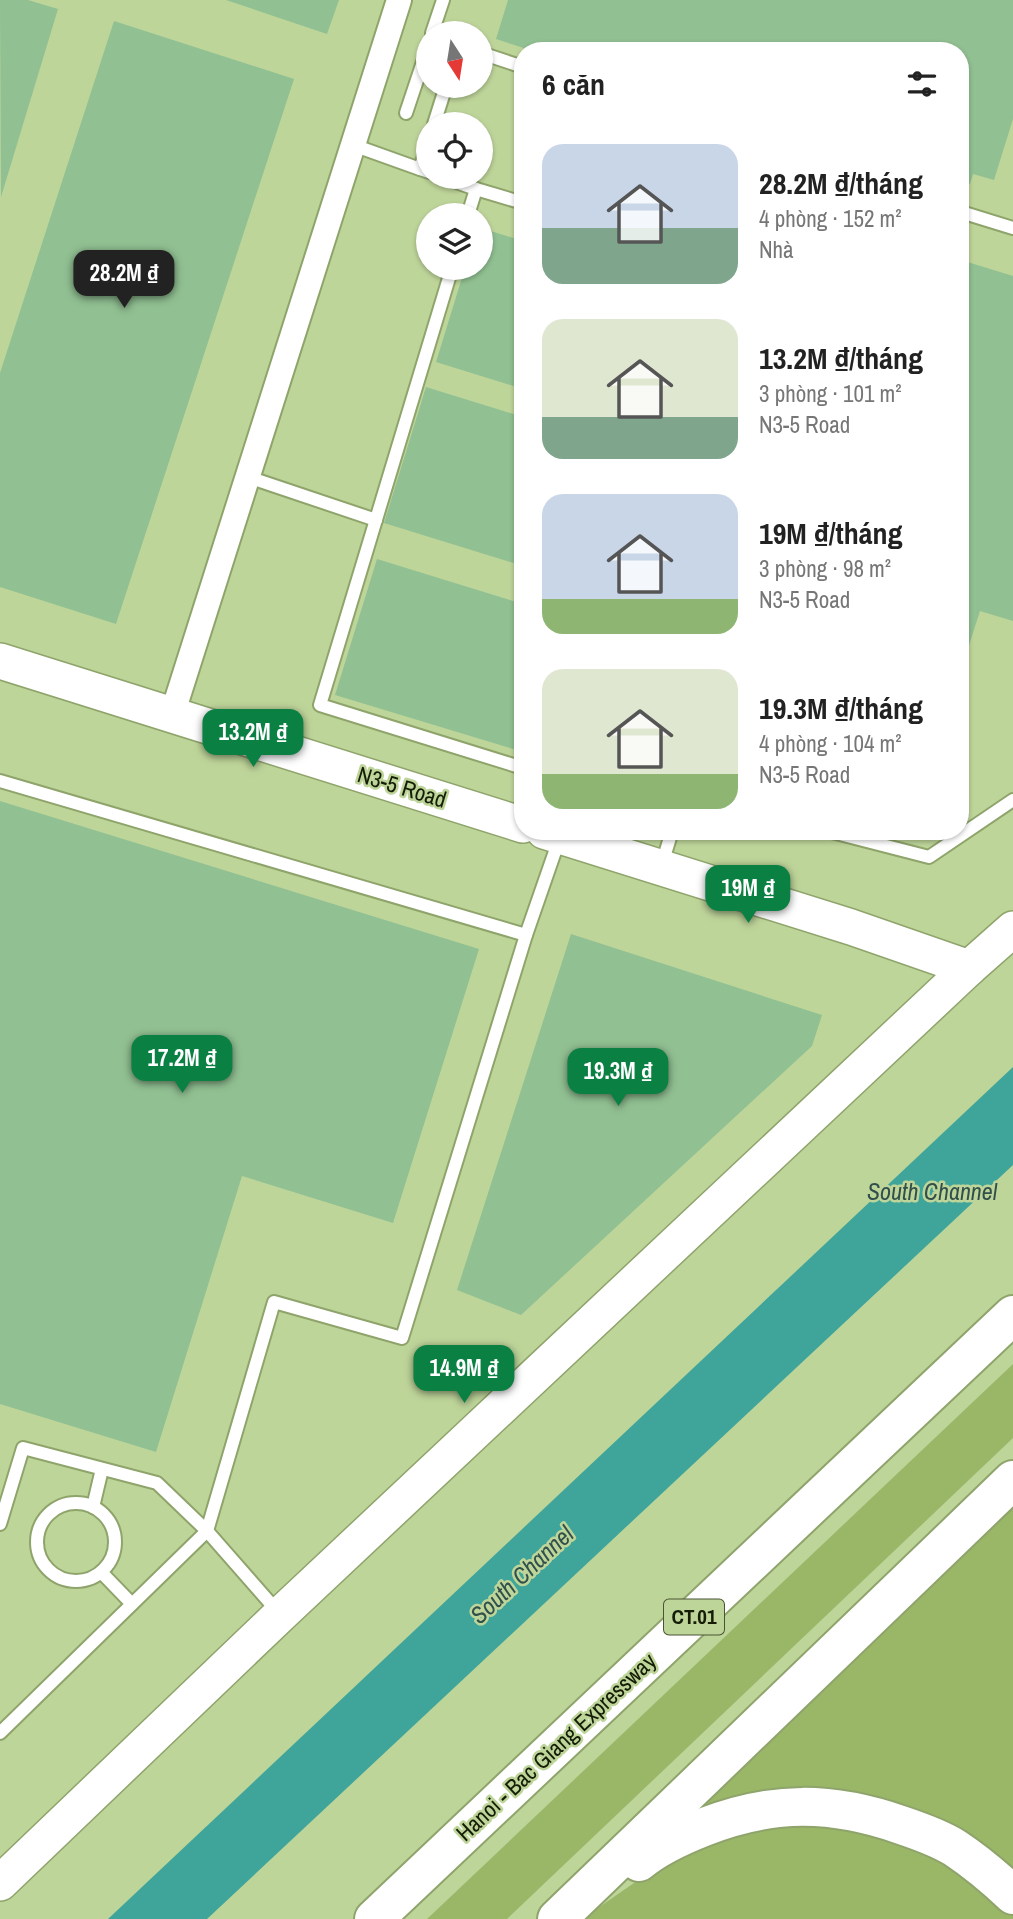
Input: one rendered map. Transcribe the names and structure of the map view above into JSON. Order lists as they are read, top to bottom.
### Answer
{
  "streets": {
    "highway": ["CT.01", "Hanoi - Bac Giang Expressway"],
    "street": ["N3-5 Road"]
  },
  "water": ["South Channel"],
  "north": "bottom",
  "page": {
    "heading": "6 căn",
    "list": [
      {
        "name": "28.2M ₫/tháng",
        "note": "4 phòng · 152 m² · Nhà"
      },
      {
        "name": "13.2M ₫/tháng",
        "note": "3 phòng · 101 m² · N3-5 Road"
      },
      {
        "name": "19M ₫/tháng",
        "note": "3 phòng · 98 m² · N3-5 Road"
      },
      {
        "name": "19.3M ₫/tháng",
        "note": "4 phòng · 104 m² · N3-5 Road"
      }
    ],
    "price": [
      "28.2M ₫",
      "13.2M ₫",
      "19M ₫",
      "17.2M ₫",
      "19.3M ₫",
      "14.9M ₫"
    ]
  }
}
